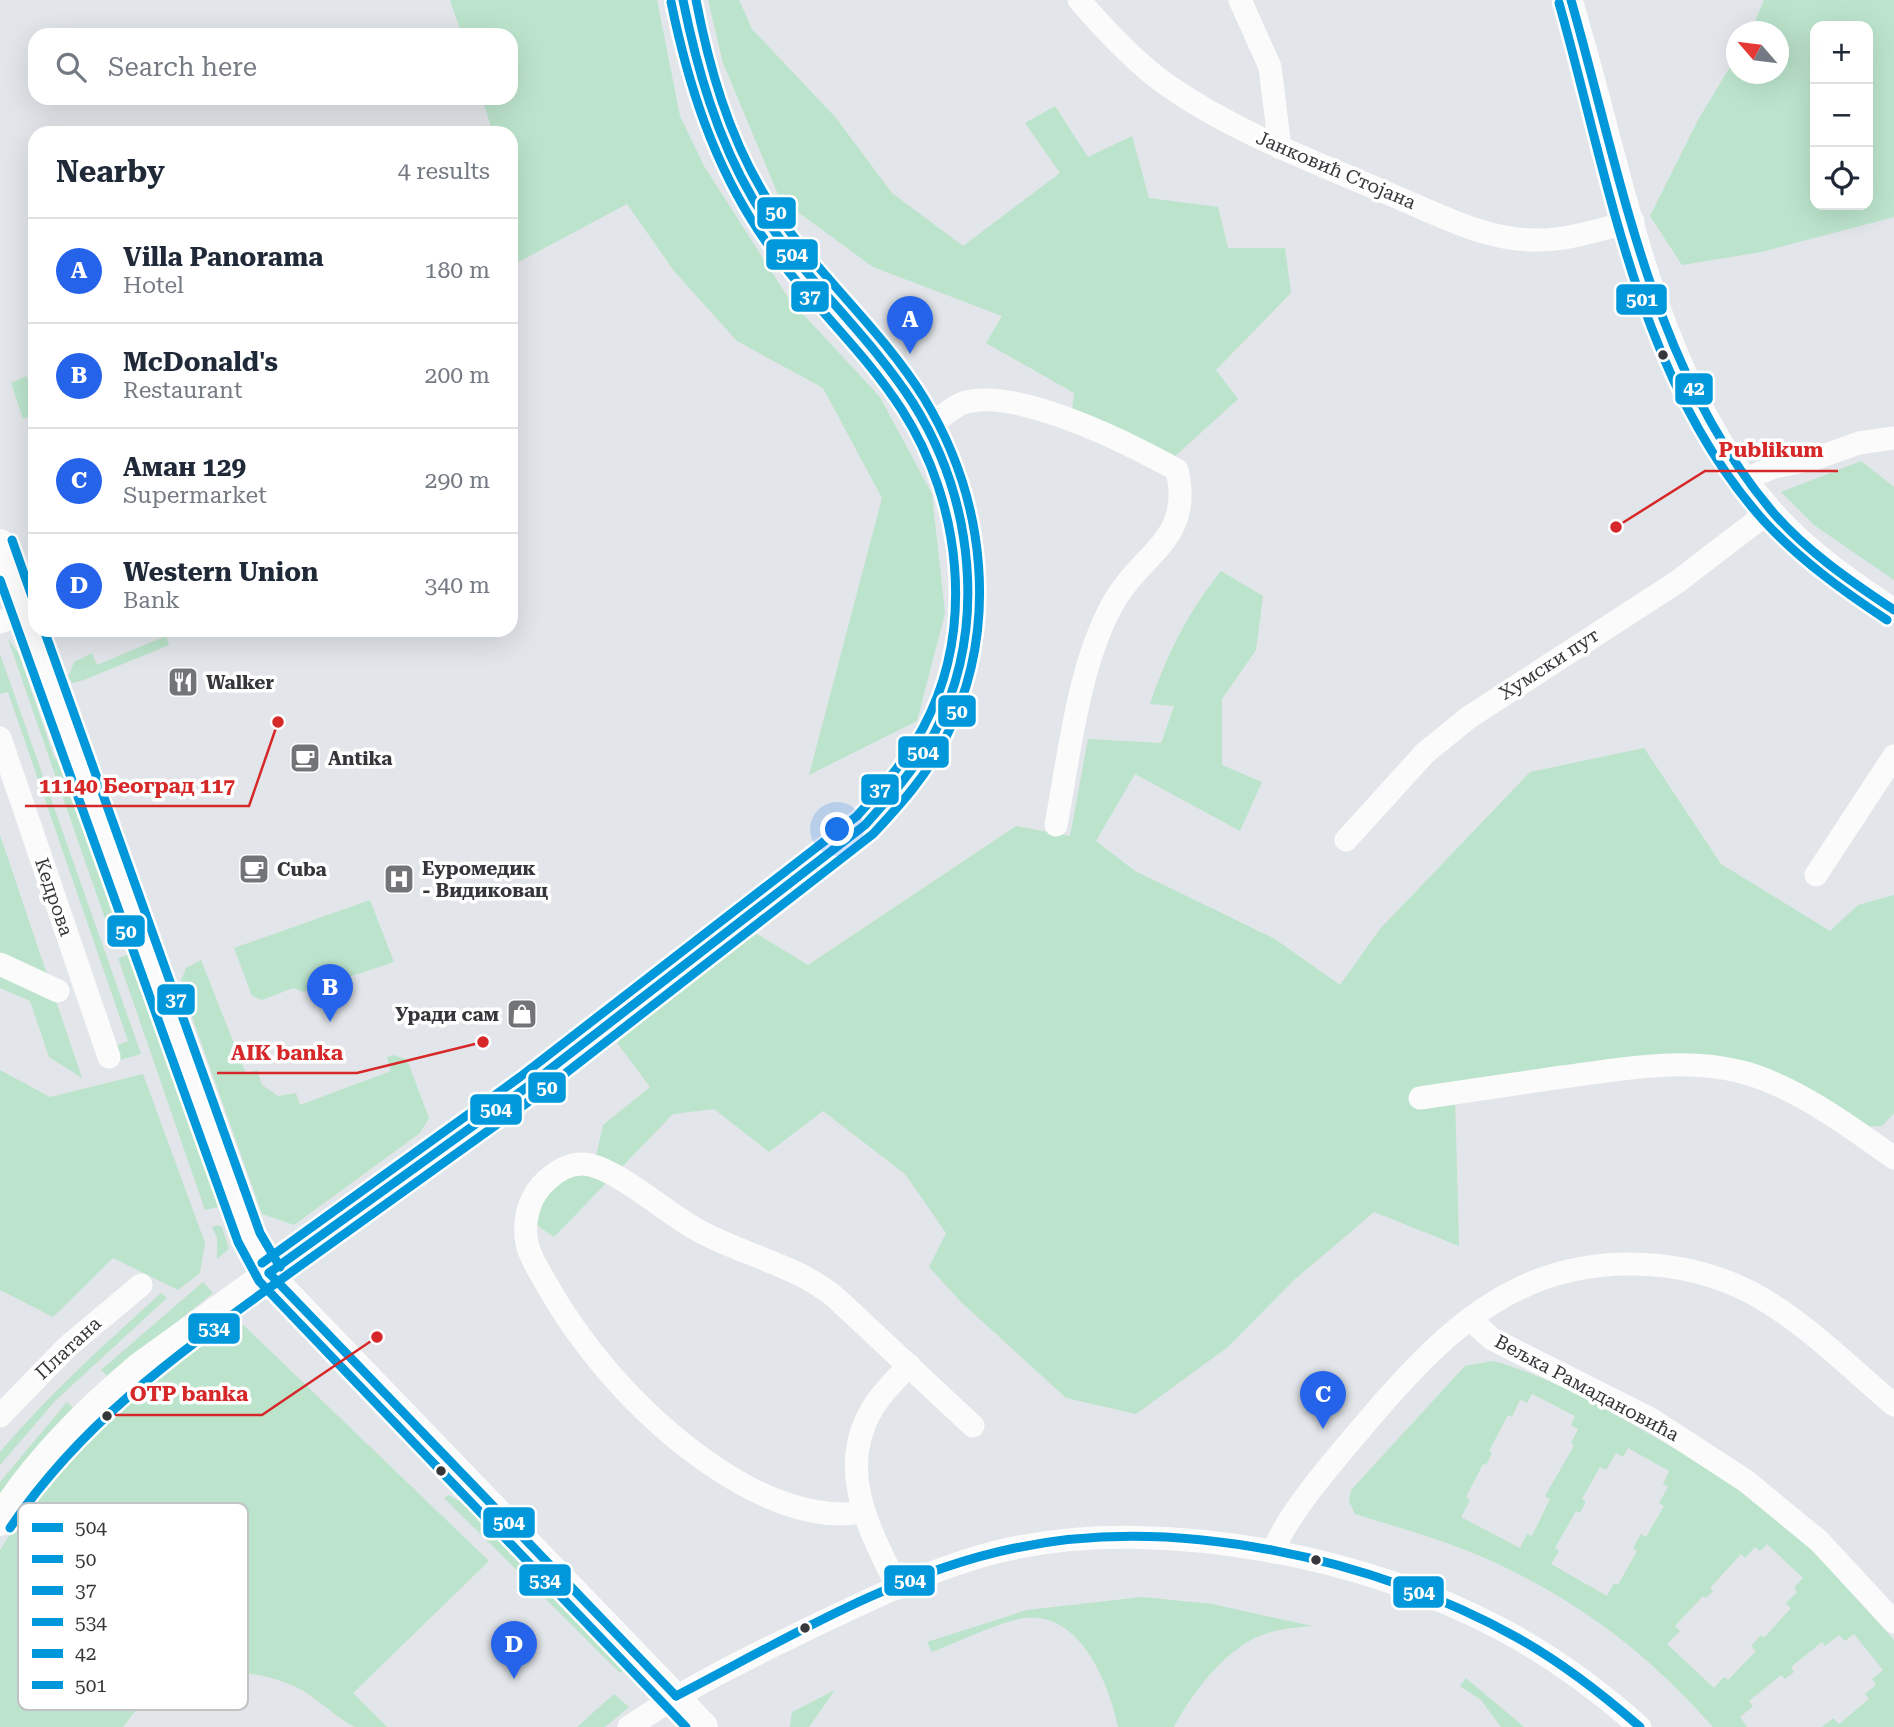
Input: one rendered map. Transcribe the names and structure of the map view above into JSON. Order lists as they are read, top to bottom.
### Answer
{
  "streets": {
    "street": [
      "Јанковић Стојана",
      "Хумски пут",
      "Кедрова",
      "Платана",
      "Вељка Рамадановића"
    ]
  },
  "places": {
    "other": [
      "Publikum",
      "11140 Београд 117",
      "AIK banka",
      "OTP banka"
    ],
    "restaurant": ["Walker"],
    "cafe": ["Antika", "Cuba"],
    "hospital": ["Еуромедик - Видиковац"],
    "shop": ["Уради сам"]
  },
  "lines": [
    "transit line 504",
    "transit line 50",
    "transit line 42",
    "transit line 37",
    "transit line 501",
    "transit line 534"
  ],
  "legend": [
    "504",
    "50",
    "37",
    "534",
    "42",
    "501"
  ],
  "north": "top left",
  "page": {
    "map_buttons": ["+", "−"],
    "search": "Search here",
    "heading": ["Nearby", "4 results"],
    "list": [
      {
        "mark": "A",
        "name": "Villa Panorama",
        "note": "Hotel",
        "value": "180 m"
      },
      {
        "mark": "B",
        "name": "McDonald's",
        "note": "Restaurant",
        "value": "200 m"
      },
      {
        "mark": "C",
        "name": "Аман 129",
        "note": "Supermarket",
        "value": "290 m"
      },
      {
        "mark": "D",
        "name": "Western Union",
        "note": "Bank",
        "value": "340 m"
      }
    ],
    "pins": [
      "A",
      "B",
      "C",
      "D"
    ]
  }
}
